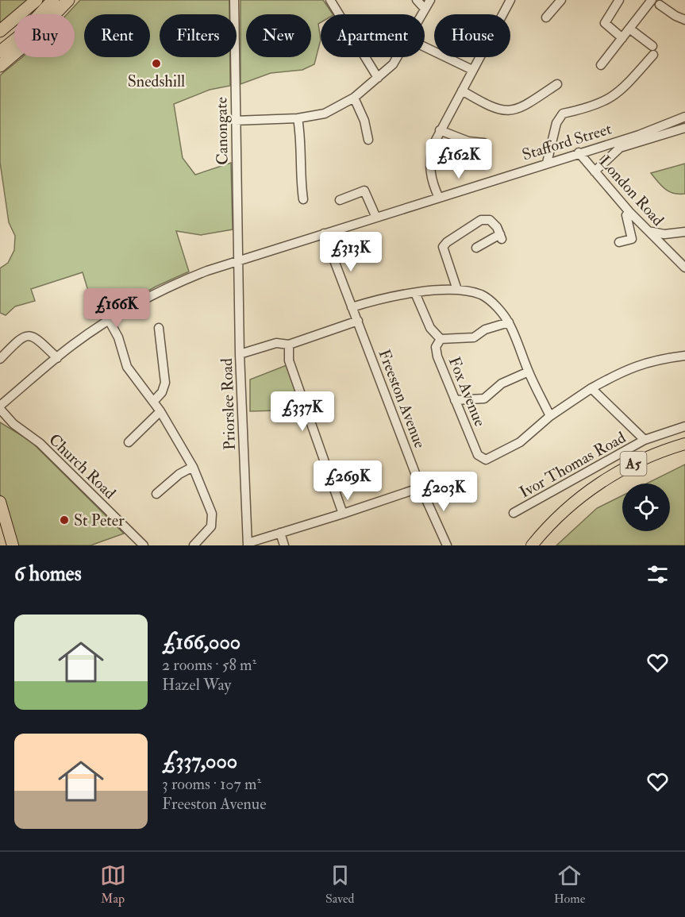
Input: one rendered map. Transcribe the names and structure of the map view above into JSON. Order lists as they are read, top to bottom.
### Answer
{
  "streets": {
    "main road": ["A5"],
    "street": [
      "Canongate",
      "Stafford Street",
      "London Road",
      "Fox Avenue",
      "Freeston Avenue",
      "Priorslee Road",
      "Ivor Thomas Road",
      "Church Road"
    ]
  },
  "crossings": [
    ["Canongate", "Stafford Street"],
    ["Canongate", "Priorslee Road"],
    ["Stafford Street", "London Road"],
    ["Stafford Street", "Freeston Avenue"],
    ["Stafford Street", "Priorslee Road"],
    ["Stafford Street", "Church Road"]
  ],
  "places": ["Snedshill", "St Peter"],
  "page": {
    "chip": [
      "Buy",
      "Rent",
      "Filters",
      "New",
      "Apartment",
      "House"
    ],
    "price": [
      "£162K",
      "£313K",
      "£166K",
      "£337K",
      "£269K",
      "£203K"
    ],
    "heading": "6 homes",
    "list": [
      {
        "name": "£166,000",
        "note": "2 rooms · 58 m² · Hazel Way"
      },
      {
        "name": "£337,000",
        "note": "3 rooms · 107 m² · Freeston Avenue"
      }
    ],
    "tabs": ["Map", "Saved", "Home"]
  }
}
